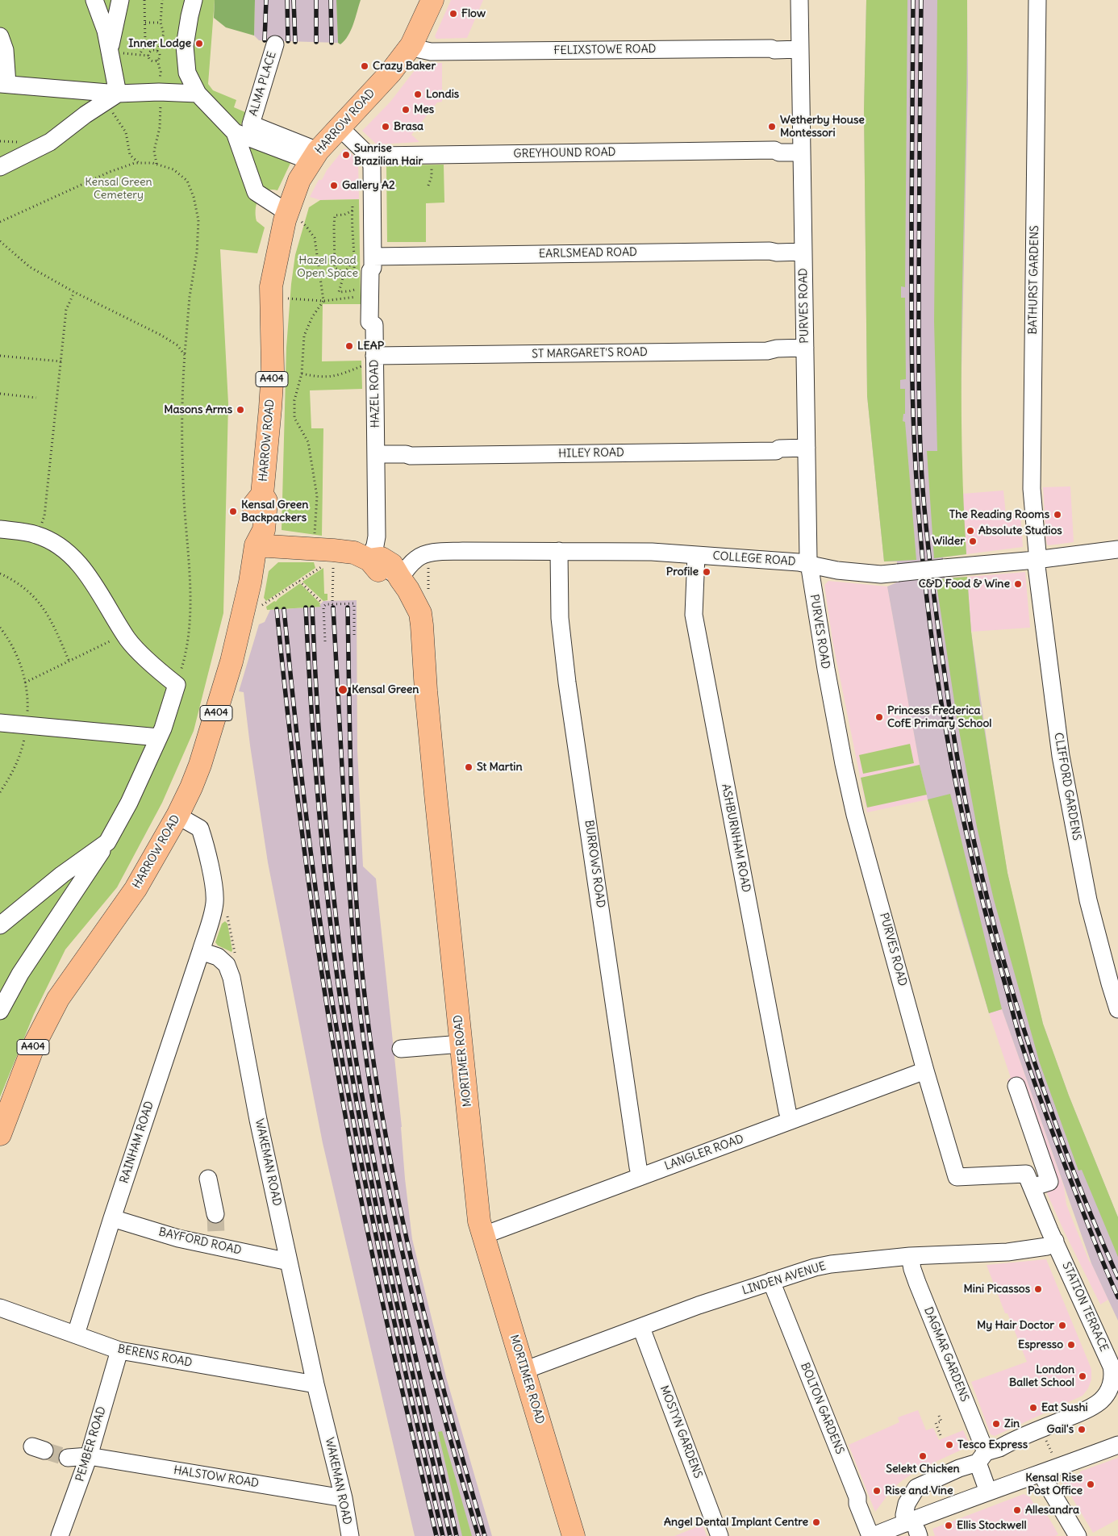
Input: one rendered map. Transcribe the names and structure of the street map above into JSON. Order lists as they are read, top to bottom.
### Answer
{
  "streets": {
    "main road": ["HARROW ROAD", "A404", "MORTIMER ROAD"],
    "street": [
      "FELIXSTOWE ROAD",
      "ALMA PLACE",
      "GREYHOUND ROAD",
      "EARLSMEAD ROAD",
      "BATHURST GARDENS",
      "PURVES ROAD",
      "ST MARGARET'S ROAD",
      "HAZEL ROAD",
      "HILEY ROAD",
      "COLLEGE ROAD",
      "CLIFFORD GARDENS",
      "ASHBURNHAM ROAD",
      "BURROWS ROAD",
      "RAINHAM ROAD",
      "LANGLER ROAD",
      "WAKEMAN ROAD",
      "BAYFORD ROAD",
      "LINDEN AVENUE",
      "STATION TERRACE",
      "DAGMAR GARDENS",
      "BERENS ROAD",
      "BOLTON GARDENS",
      "MOSTYN GARDENS",
      "PEMBER ROAD",
      "HALSTOW ROAD"
    ]
  },
  "crossings": [
    ["FELIXSTOWE ROAD", "HARROW ROAD"],
    ["FELIXSTOWE ROAD", "PURVES ROAD"],
    ["ALMA PLACE", "HARROW ROAD"],
    ["GREYHOUND ROAD", "PURVES ROAD"],
    ["GREYHOUND ROAD", "HAZEL ROAD"],
    ["EARLSMEAD ROAD", "PURVES ROAD"],
    ["EARLSMEAD ROAD", "HAZEL ROAD"],
    ["BATHURST GARDENS", "COLLEGE ROAD"],
    ["BATHURST GARDENS", "CLIFFORD GARDENS"],
    ["PURVES ROAD", "ST MARGARET'S ROAD"],
    ["PURVES ROAD", "HILEY ROAD"],
    ["PURVES ROAD", "COLLEGE ROAD"],
    ["PURVES ROAD", "LANGLER ROAD"],
    ["PURVES ROAD", "STATION TERRACE"],
    ["ST MARGARET'S ROAD", "HAZEL ROAD"],
    ["HAZEL ROAD", "HILEY ROAD"],
    ["COLLEGE ROAD", "CLIFFORD GARDENS"],
    ["COLLEGE ROAD", "ASHBURNHAM ROAD"],
    ["COLLEGE ROAD", "BURROWS ROAD"],
    ["COLLEGE ROAD", "MORTIMER ROAD"],
    ["ASHBURNHAM ROAD", "LANGLER ROAD"],
    ["BURROWS ROAD", "LANGLER ROAD"],
    ["MORTIMER ROAD", "LANGLER ROAD"],
    ["MORTIMER ROAD", "LINDEN AVENUE"],
    ["RAINHAM ROAD", "BAYFORD ROAD"],
    ["RAINHAM ROAD", "BERENS ROAD"],
    ["WAKEMAN ROAD", "BAYFORD ROAD"],
    ["WAKEMAN ROAD", "BERENS ROAD"],
    ["WAKEMAN ROAD", "HALSTOW ROAD"],
    ["LINDEN AVENUE", "STATION TERRACE"],
    ["LINDEN AVENUE", "DAGMAR GARDENS"],
    ["LINDEN AVENUE", "BOLTON GARDENS"],
    ["LINDEN AVENUE", "MOSTYN GARDENS"],
    ["STATION TERRACE", "DAGMAR GARDENS"],
    ["BERENS ROAD", "PEMBER ROAD"],
    ["PEMBER ROAD", "HALSTOW ROAD"]
  ],
  "parks": ["Kensal Green Cemetery", "Hazel Road Open Space"],
  "places": [
    "Flow",
    "Inner Lodge",
    "Crazy Baker",
    "Londis",
    "Mes",
    "Brasa",
    "Wetherby House Montessori",
    "Sunrise Brazilian Hair",
    "Gallery A2",
    "LEAP",
    "Masons Arms",
    "Kensal Green Backpackers",
    "The Reading Rooms",
    "Absolute Studios",
    "Wilder",
    "Profile",
    "C&D Food & Wine",
    "Kensal Green",
    "Princess Frederica CofE Primary School",
    "St Martin",
    "Mini Picassos",
    "My Hair Doctor",
    "Espresso",
    "London Ballet School",
    "Eat Sushi",
    "Zin",
    "Gail's",
    "Tesco Express",
    "Selekt Chicken",
    "Kensal Rise Post Office",
    "Rise and Vine",
    "Allesandra",
    "Angel Dental Implant Centre",
    "Ellis Stockwell"
  ]
}
